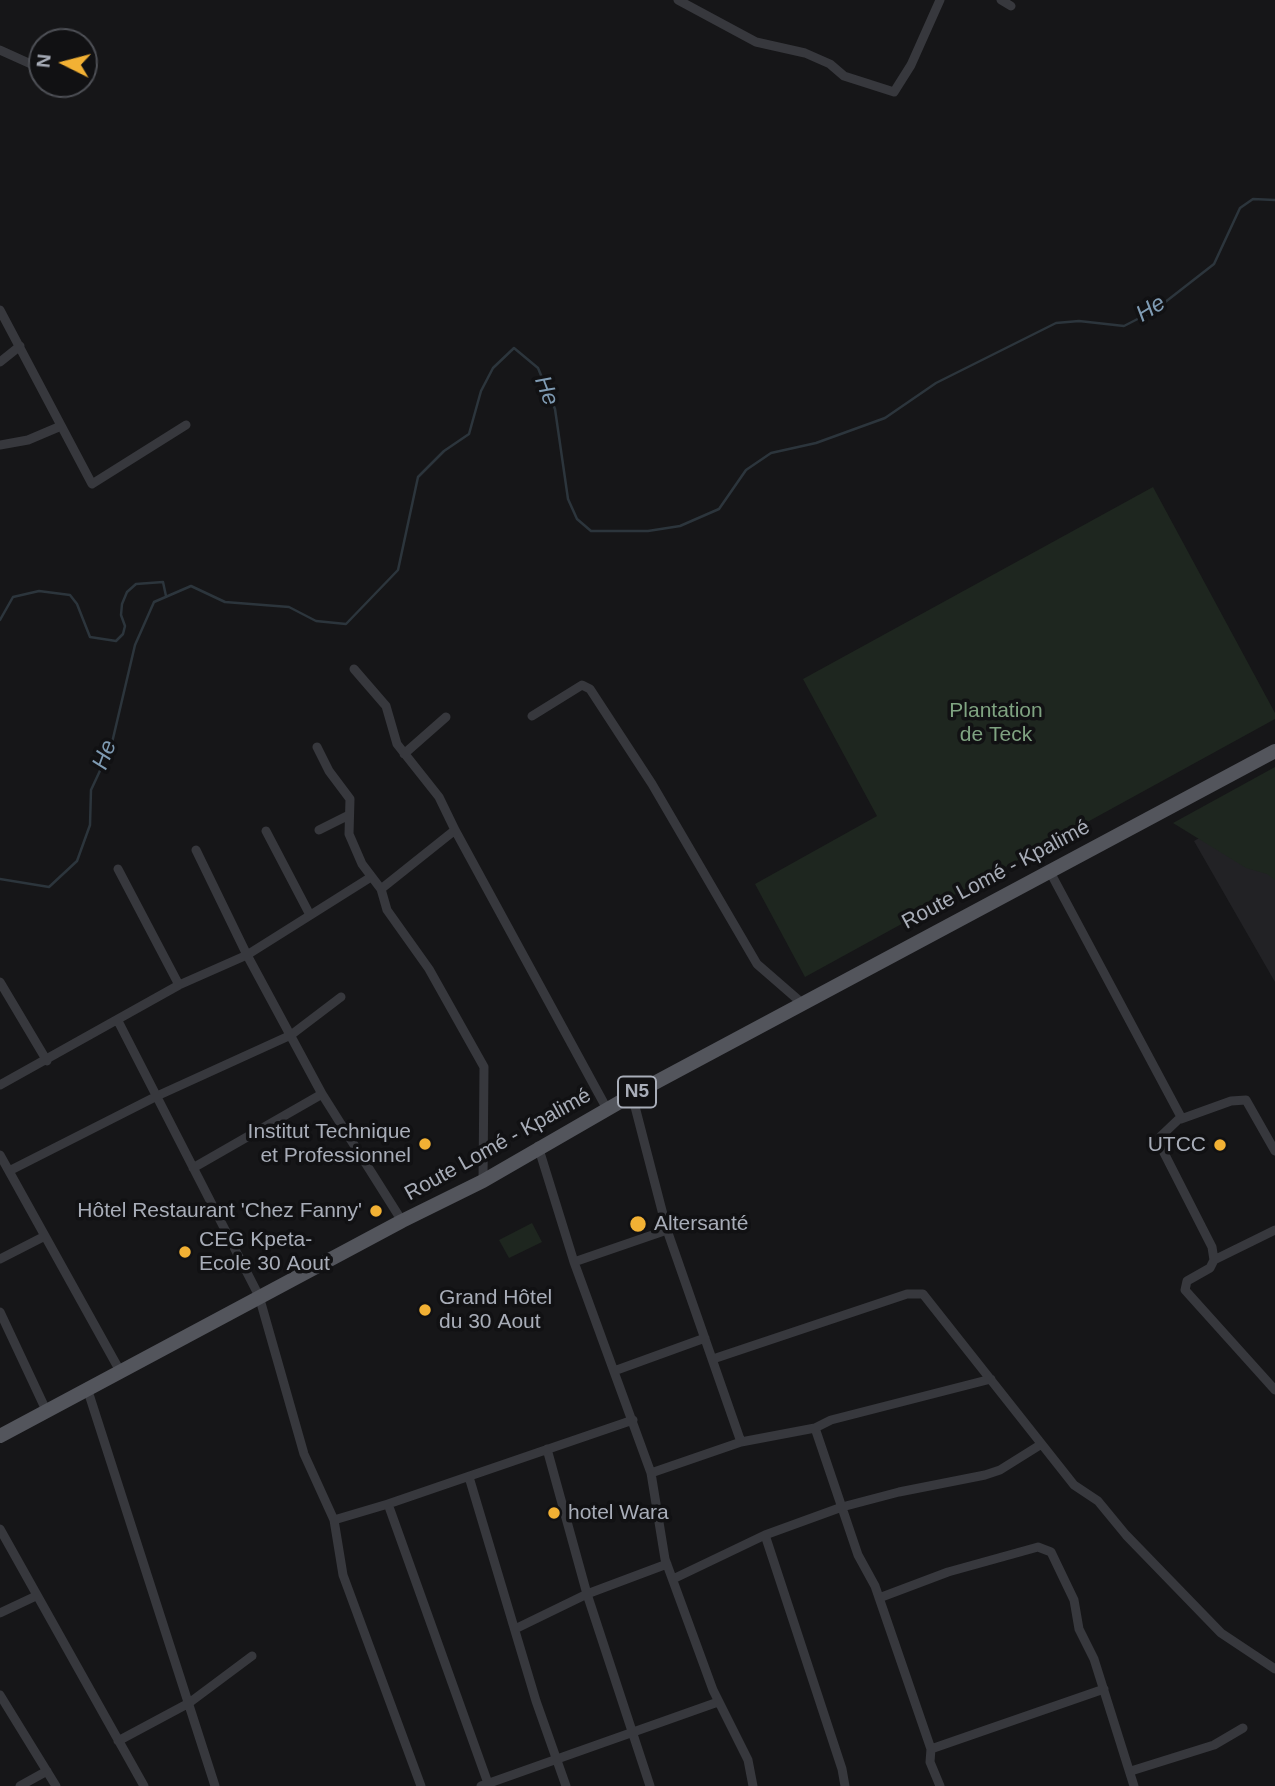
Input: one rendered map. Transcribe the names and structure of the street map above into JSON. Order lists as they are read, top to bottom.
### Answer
{
  "streets": {
    "main road": ["Route Lomé - Kpalimé", "N5"]
  },
  "water": ["He"],
  "parks": ["Plantation de Teck"],
  "places": [
    "Institut Technique et Professionnel",
    "UTCC",
    "Hôtel Restaurant 'Chez Fanny'",
    "Altersanté",
    "CEG Kpeta- Ecole 30 Aout",
    "Grand Hôtel du 30 Aout",
    "hotel Wara"
  ],
  "north": "left"
}
